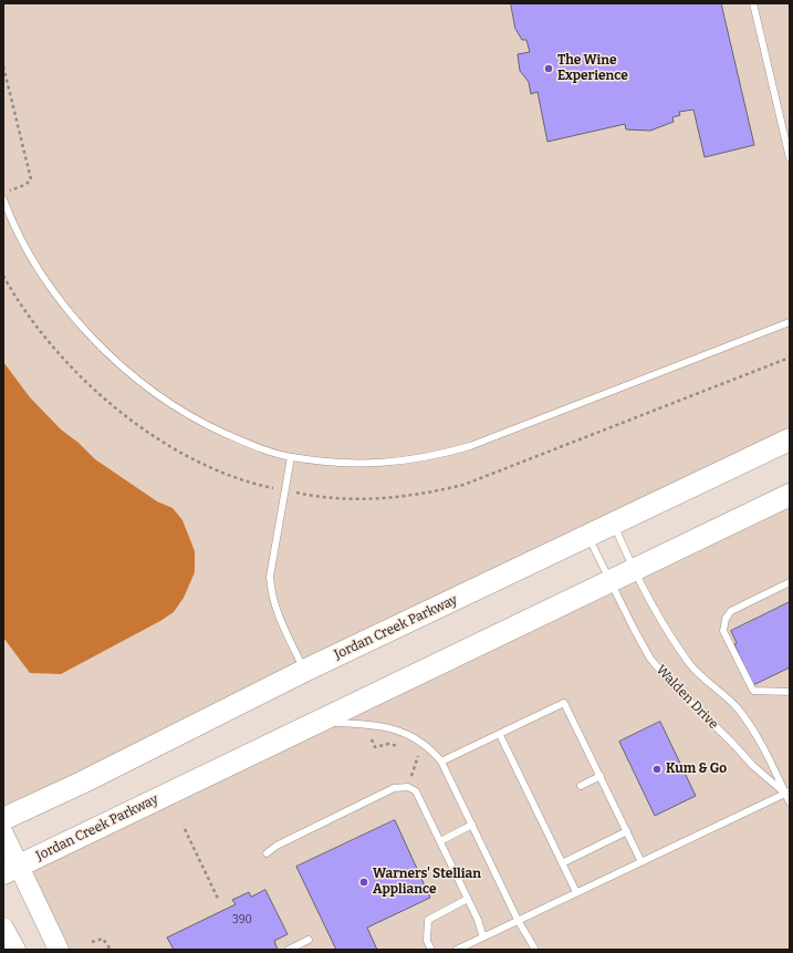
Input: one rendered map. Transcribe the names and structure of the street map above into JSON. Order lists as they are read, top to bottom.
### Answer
{
  "streets": {
    "main road": ["Jordan Creek Parkway"],
    "lane": ["Walden Drive"]
  },
  "crossings": [
    ["Jordan Creek Parkway", "Walden Drive"]
  ],
  "places": ["The Wine Experience", "Kum & Go", "Warners' Stellian Appliance"],
  "house_numbers": ["390"]
}
